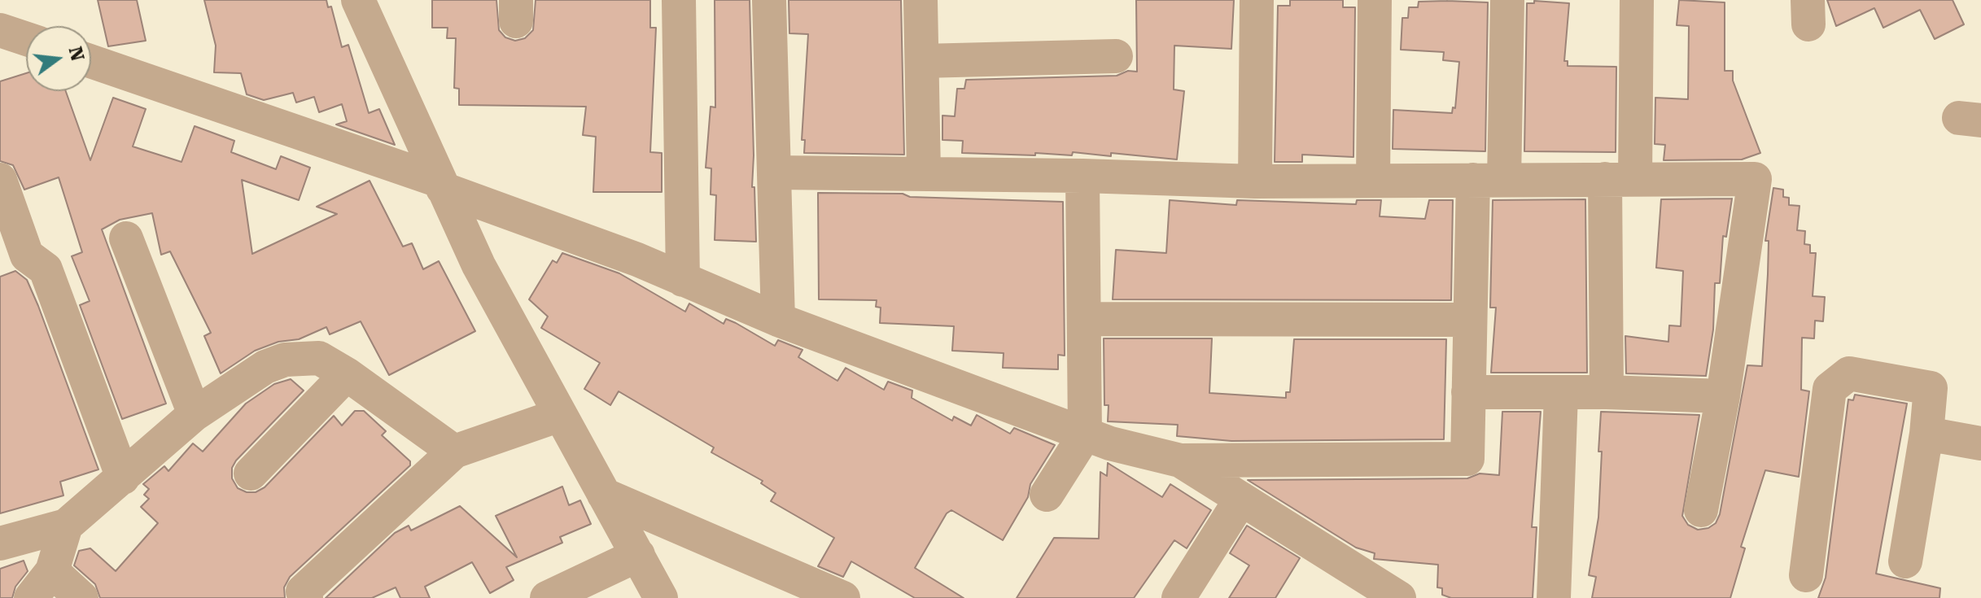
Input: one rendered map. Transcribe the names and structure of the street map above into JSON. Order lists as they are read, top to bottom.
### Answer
{
  "north": "right"
}
